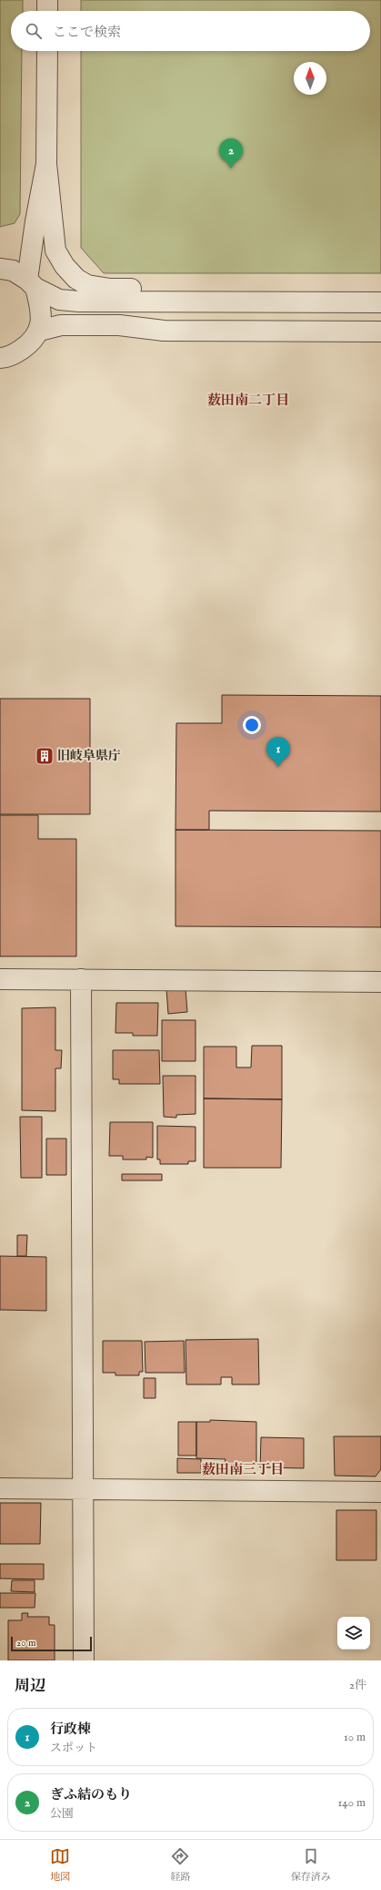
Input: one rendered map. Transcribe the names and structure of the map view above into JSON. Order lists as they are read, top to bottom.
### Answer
{
  "districts": ["薮田南二丁目", "薮田南三丁目"],
  "places": {
    "building": ["旧岐阜県庁"]
  },
  "scale_bar": "20 m",
  "north": "top",
  "page": {
    "search": "ここで検索",
    "pins": ["2", "1"],
    "scale": "20 m",
    "heading": ["周辺", "2件"],
    "list": [
      {
        "mark": "1",
        "name": "行政棟",
        "note": "スポット",
        "value": "10 m"
      },
      {
        "mark": "2",
        "name": "ぎふ結のもり",
        "note": "公園",
        "value": "140 m"
      }
    ],
    "nav": ["地図", "経路", "保存済み"]
  }
}
